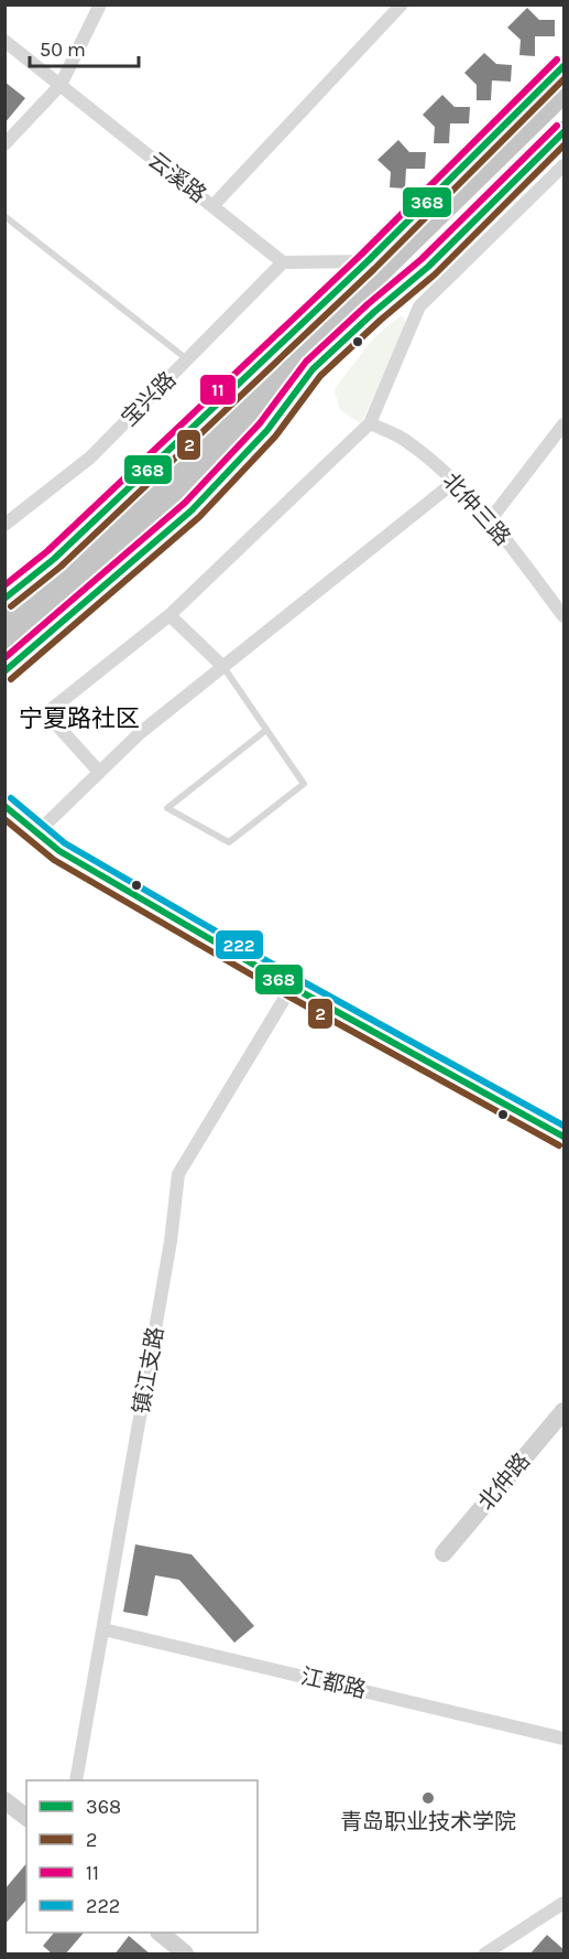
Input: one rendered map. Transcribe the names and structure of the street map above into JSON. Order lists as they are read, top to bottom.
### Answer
{
  "streets": {
    "street": [
      "云溪路",
      "宝兴路",
      "北仲三路",
      "镇江支路",
      "北仲路",
      "江都路"
    ]
  },
  "crossings": [
    ["云溪路", "宝兴路"],
    ["镇江支路", "江都路"]
  ],
  "districts": ["宁夏路社区"],
  "places": ["青岛职业技术学院"],
  "lines": [
    "transit line 11",
    "transit line 368",
    "transit line 2",
    "transit line 222"
  ],
  "legend": [
    "368",
    "2",
    "11",
    "222"
  ],
  "scale_bar": "50 m"
}
